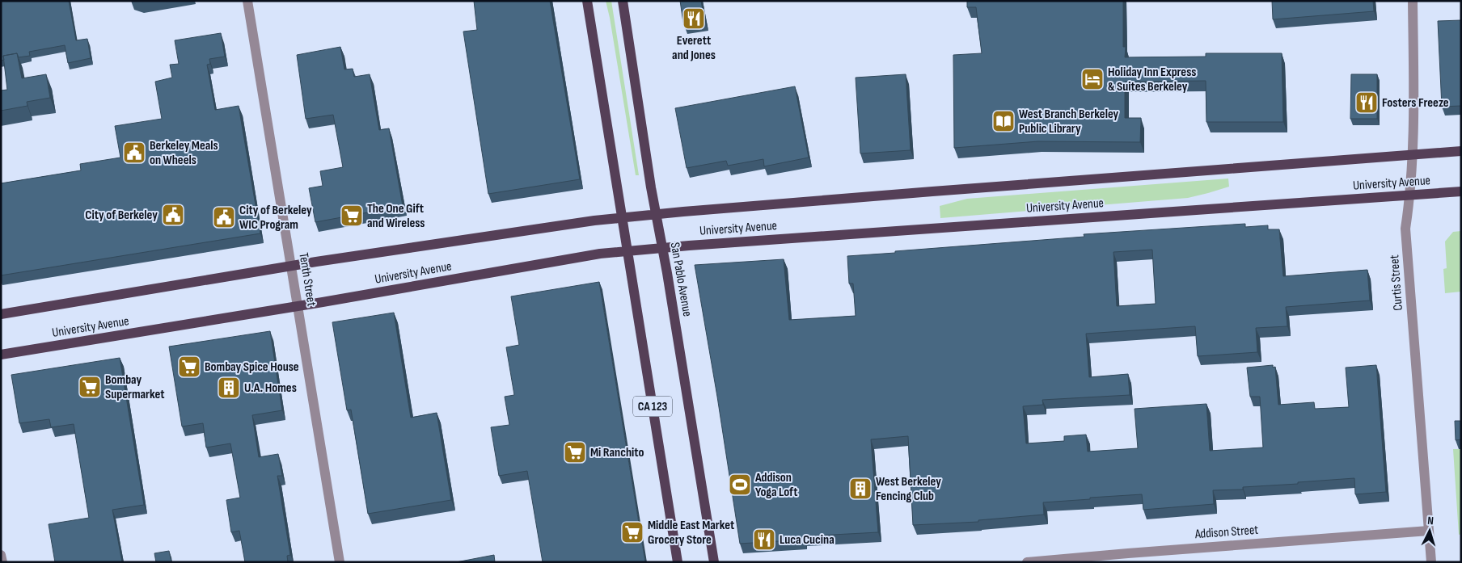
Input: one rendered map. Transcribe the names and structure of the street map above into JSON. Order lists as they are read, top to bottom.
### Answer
{
  "streets": {
    "main road": ["University Avenue", "San Pablo Avenue", "CA 123"],
    "street": ["Tenth Street", "Curtis Street", "Addison Street"]
  },
  "crossings": [
    ["University Avenue", "Tenth Street"],
    ["University Avenue", "San Pablo Avenue"],
    ["University Avenue", "Curtis Street"],
    ["University Avenue", "CA 123"],
    ["Curtis Street", "Addison Street"]
  ],
  "places": {
    "restaurant": ["Everett and Jones", "Fosters Freeze", "Luca Cucina"],
    "hotel": ["Holiday Inn Express & Suites Berkeley"],
    "library": ["West Branch Berkeley Public Library"],
    "public building": ["Berkeley Meals on Wheels", "City of Berkeley", "City of Berkeley WIC Program"],
    "supermarket": [
      "The One Gift and Wireless",
      "Bombay Spice House",
      "Bombay Supermarket",
      "Mi Ranchito",
      "Middle East Market Grocery Store"
    ],
    "building": ["U.A. Homes", "West Berkeley Fencing Club"],
    "sports": ["Addison Yoga Loft"]
  },
  "north": "top"
}
